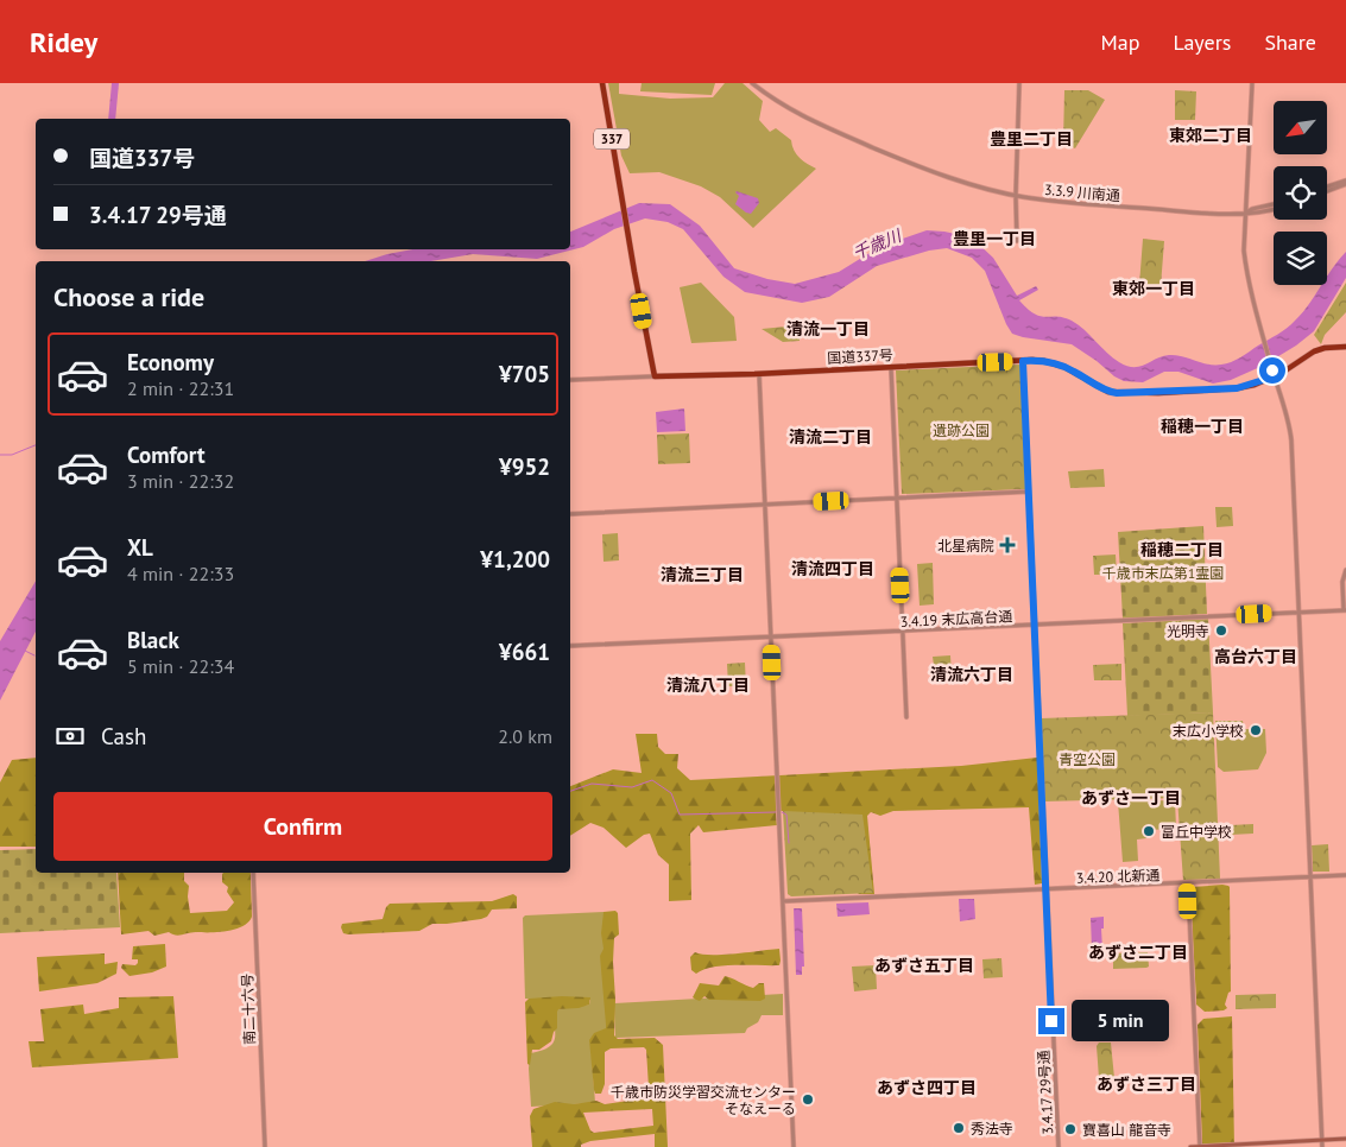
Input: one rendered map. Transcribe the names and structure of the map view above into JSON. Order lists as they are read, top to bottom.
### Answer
{
  "streets": {
    "highway": ["337", "国道337号"],
    "street": [
      "3.3.9 川南通",
      "3.4.19 末広高台通",
      "3.4.20 北新通",
      "南二十六号",
      "3.4.17 29号通"
    ]
  },
  "crossings": [
    ["337", "国道337号"],
    ["国道337号", "3.4.17 29号通"],
    ["3.4.19 末広高台通", "3.4.17 29号通"],
    ["3.4.20 北新通", "3.4.17 29号通"]
  ],
  "districts": [
    "東郊二丁目",
    "豊里二丁目",
    "豊里一丁目",
    "東郊一丁目",
    "清流一丁目",
    "稲穂一丁目",
    "清流二丁目",
    "稲穂二丁目",
    "清流四丁目",
    "清流三丁目",
    "高台六丁目",
    "清流六丁目",
    "清流八丁目",
    "あずさ一丁目",
    "あずさ二丁目",
    "あずさ五丁目",
    "あずさ三丁目",
    "あずさ四丁目"
  ],
  "water": ["千歳川"],
  "parks": ["遺跡公園", "千歳市末広第1霊園", "青空公園"],
  "places": {
    "health": ["北星病院"],
    "other": [
      "光明寺",
      "末広小学校",
      "富丘中学校",
      "千歳市防災学習交流センター そなえーる",
      "秀法寺",
      "寶喜山 龍音寺"
    ]
  },
  "north": "bottom left",
  "page": {
    "header": "Ridey",
    "nav": ["Map", "Layers", "Share"],
    "banner": ["国道337号", "3.4.17 29号通"],
    "heading": "Choose a ride",
    "list": [
      {
        "name": "Economy",
        "note": "2 min · 22:31",
        "value": "¥705"
      },
      {
        "name": "Comfort",
        "note": "3 min · 22:32",
        "value": "¥952"
      },
      {
        "name": "XL",
        "note": "4 min · 22:33",
        "value": "¥1,200"
      },
      {
        "name": "Black",
        "note": "5 min · 22:34",
        "value": "¥661"
      }
    ],
    "pay": ["Cash", "2.0 km"],
    "buttons": "Confirm",
    "bubble": "5 min"
  }
}
